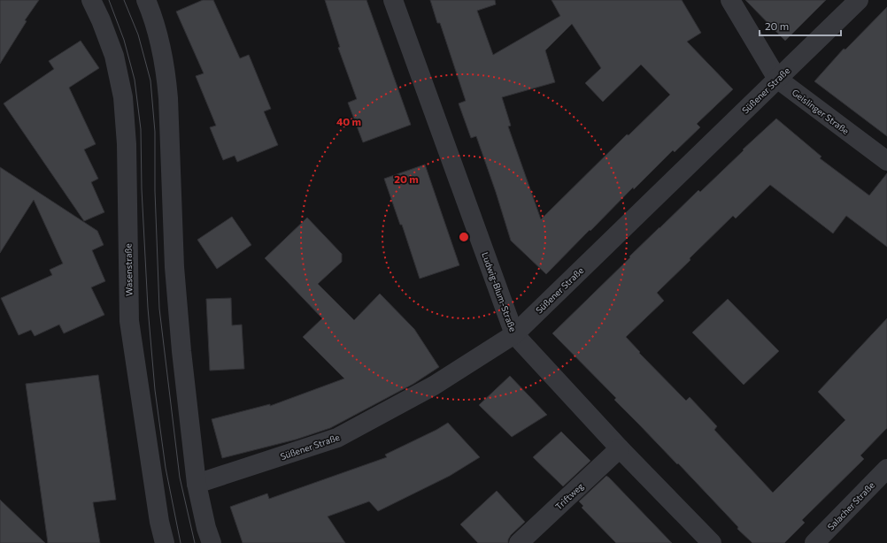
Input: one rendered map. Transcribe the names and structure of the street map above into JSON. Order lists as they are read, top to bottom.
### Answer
{
  "streets": {
    "street": [
      "Süßener Straße",
      "Geislinger Straße",
      "Wasenstraße",
      "Ludwig-Blum-Straße",
      "Triftweg",
      "Salacher Straße"
    ]
  },
  "crossings": [
    ["Süßener Straße", "Geislinger Straße"],
    ["Süßener Straße", "Ludwig-Blum-Straße"],
    ["Ludwig-Blum-Straße", "Triftweg"]
  ],
  "scale_bar": "20 m",
  "rings": ["40 m", "20 m"]
}
